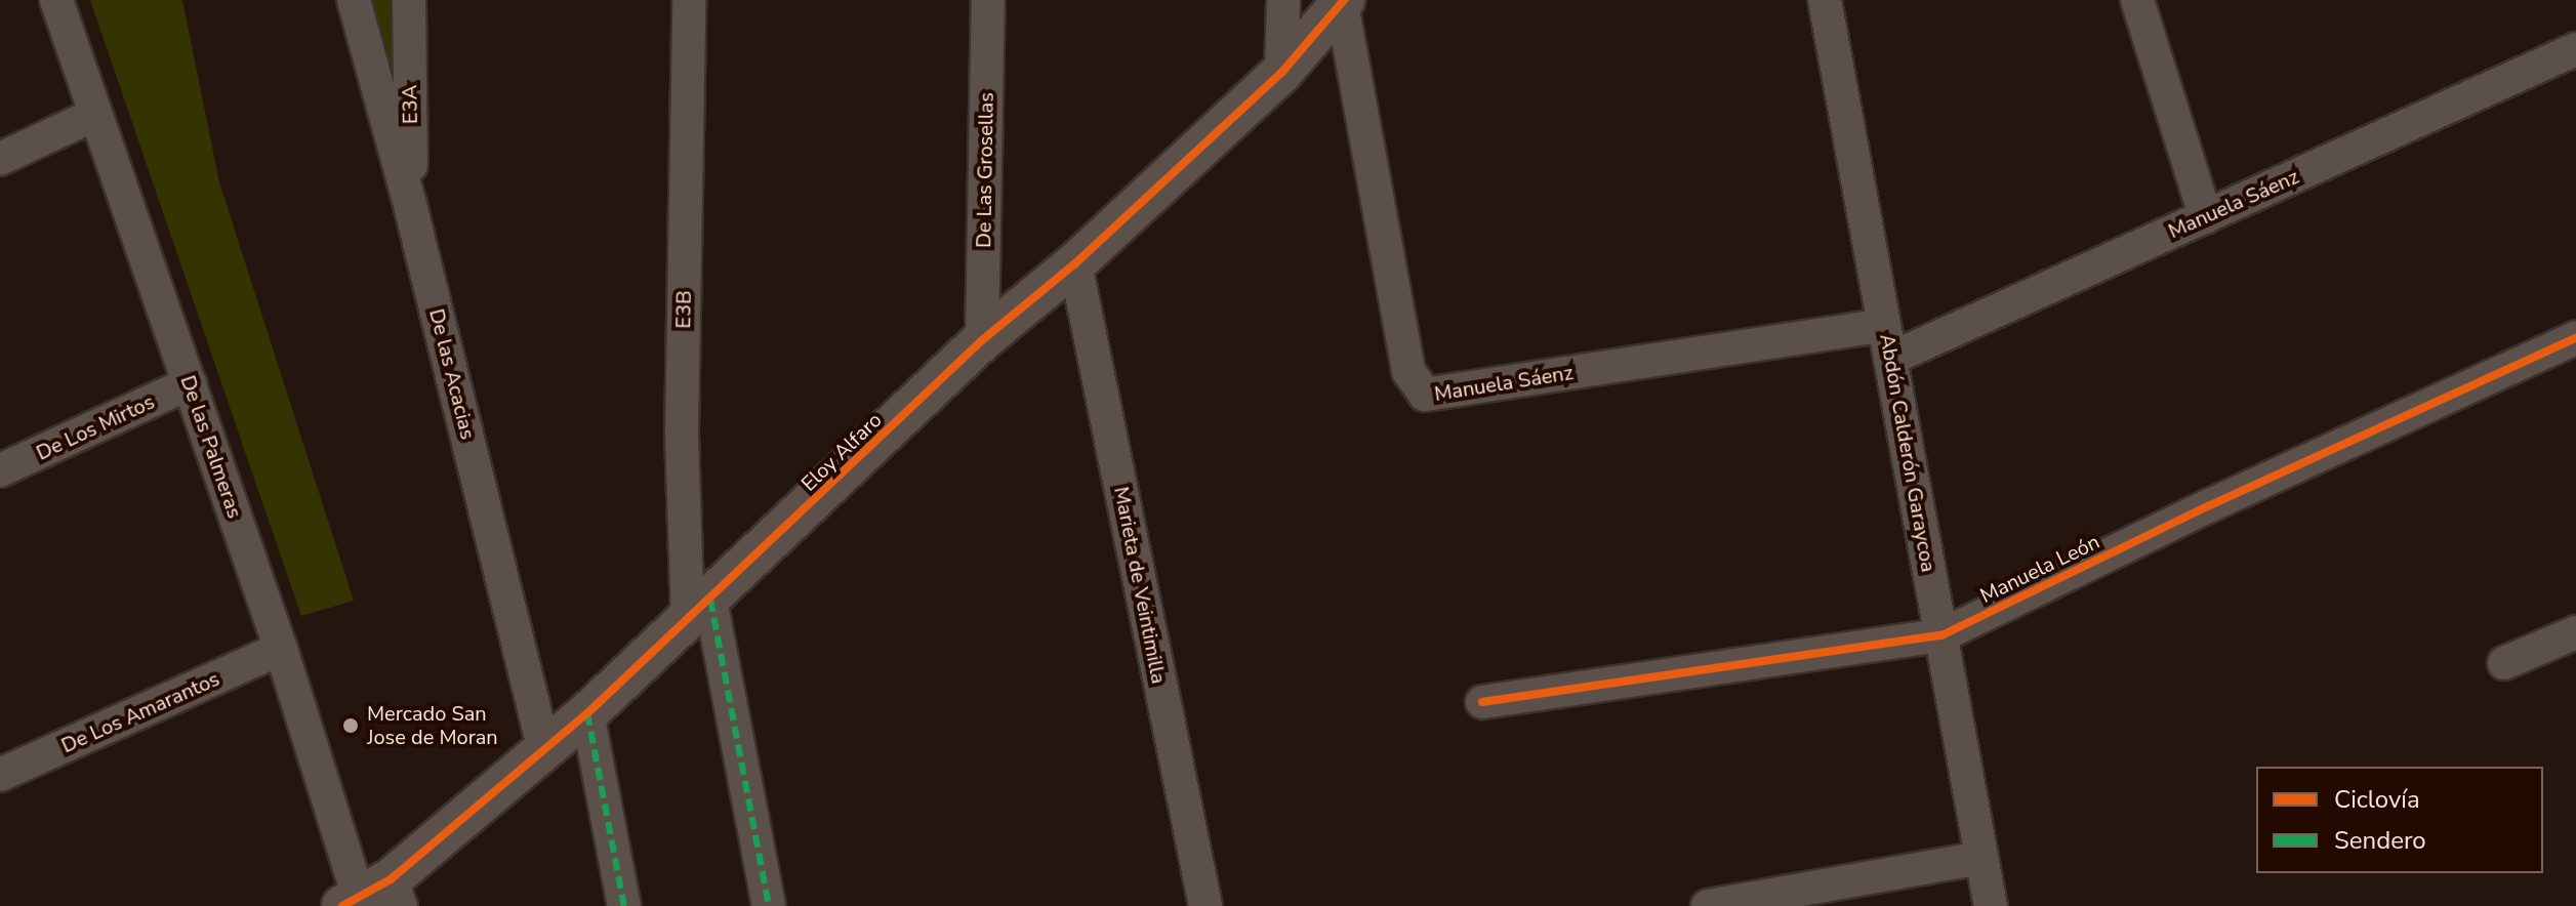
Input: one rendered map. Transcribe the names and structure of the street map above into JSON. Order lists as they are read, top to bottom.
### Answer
{
  "streets": {
    "street": [
      "E3A",
      "De Las Grosellas",
      "Manuela Sáenz",
      "E3B",
      "De las Acacias",
      "De Los Mirtos",
      "De las Palmeras",
      "Eloy Alfaro",
      "Abdón Calderón Garaycoa",
      "Manuela León",
      "Marieta de Veintimilla",
      "De Los Amarantos"
    ]
  },
  "crossings": [
    ["E3A", "De las Acacias"],
    ["De Las Grosellas", "Eloy Alfaro"],
    ["Manuela Sáenz", "Eloy Alfaro"],
    ["Manuela Sáenz", "Abdón Calderón Garaycoa"],
    ["E3B", "Eloy Alfaro"],
    ["De las Acacias", "Eloy Alfaro"],
    ["De Los Mirtos", "De las Palmeras"],
    ["De las Palmeras", "Eloy Alfaro"],
    ["De las Palmeras", "De Los Amarantos"],
    ["Eloy Alfaro", "Marieta de Veintimilla"],
    ["Abdón Calderón Garaycoa", "Manuela León"]
  ],
  "places": ["Mercado San Jose de Moran"],
  "legend": ["Ciclovía", "Sendero"]
}
